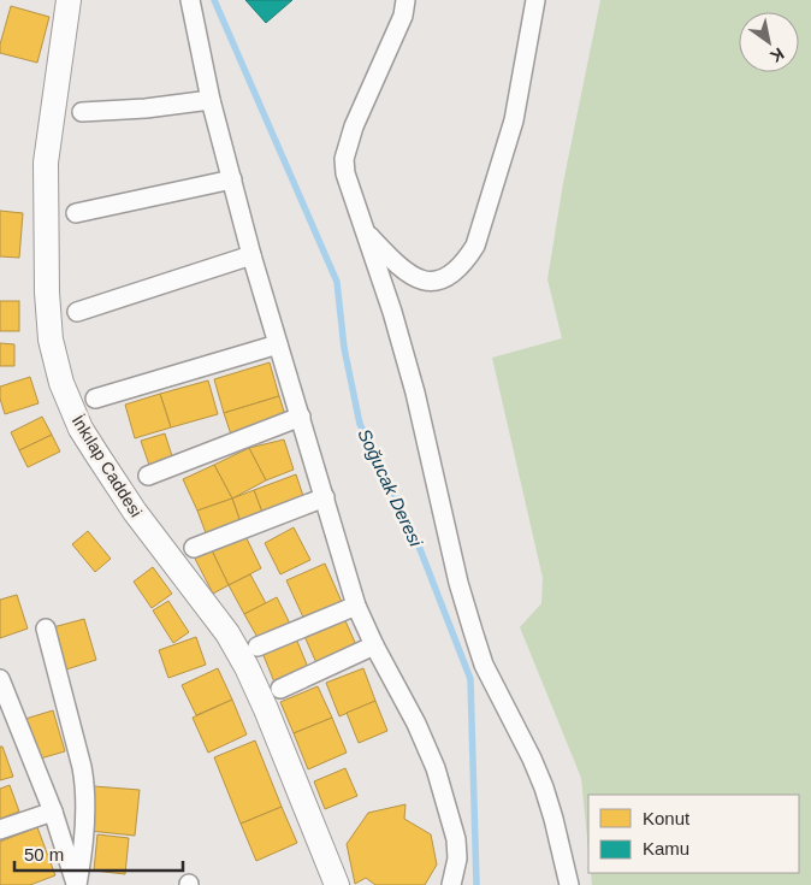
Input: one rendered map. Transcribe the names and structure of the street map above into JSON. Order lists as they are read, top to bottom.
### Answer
{
  "streets": {
    "street": ["İnkılap Caddesi"]
  },
  "water": ["Soğucak Deresi"],
  "legend": ["Konut", "Kamu"],
  "scale_bar": "50 m",
  "north": "bottom right"
}
